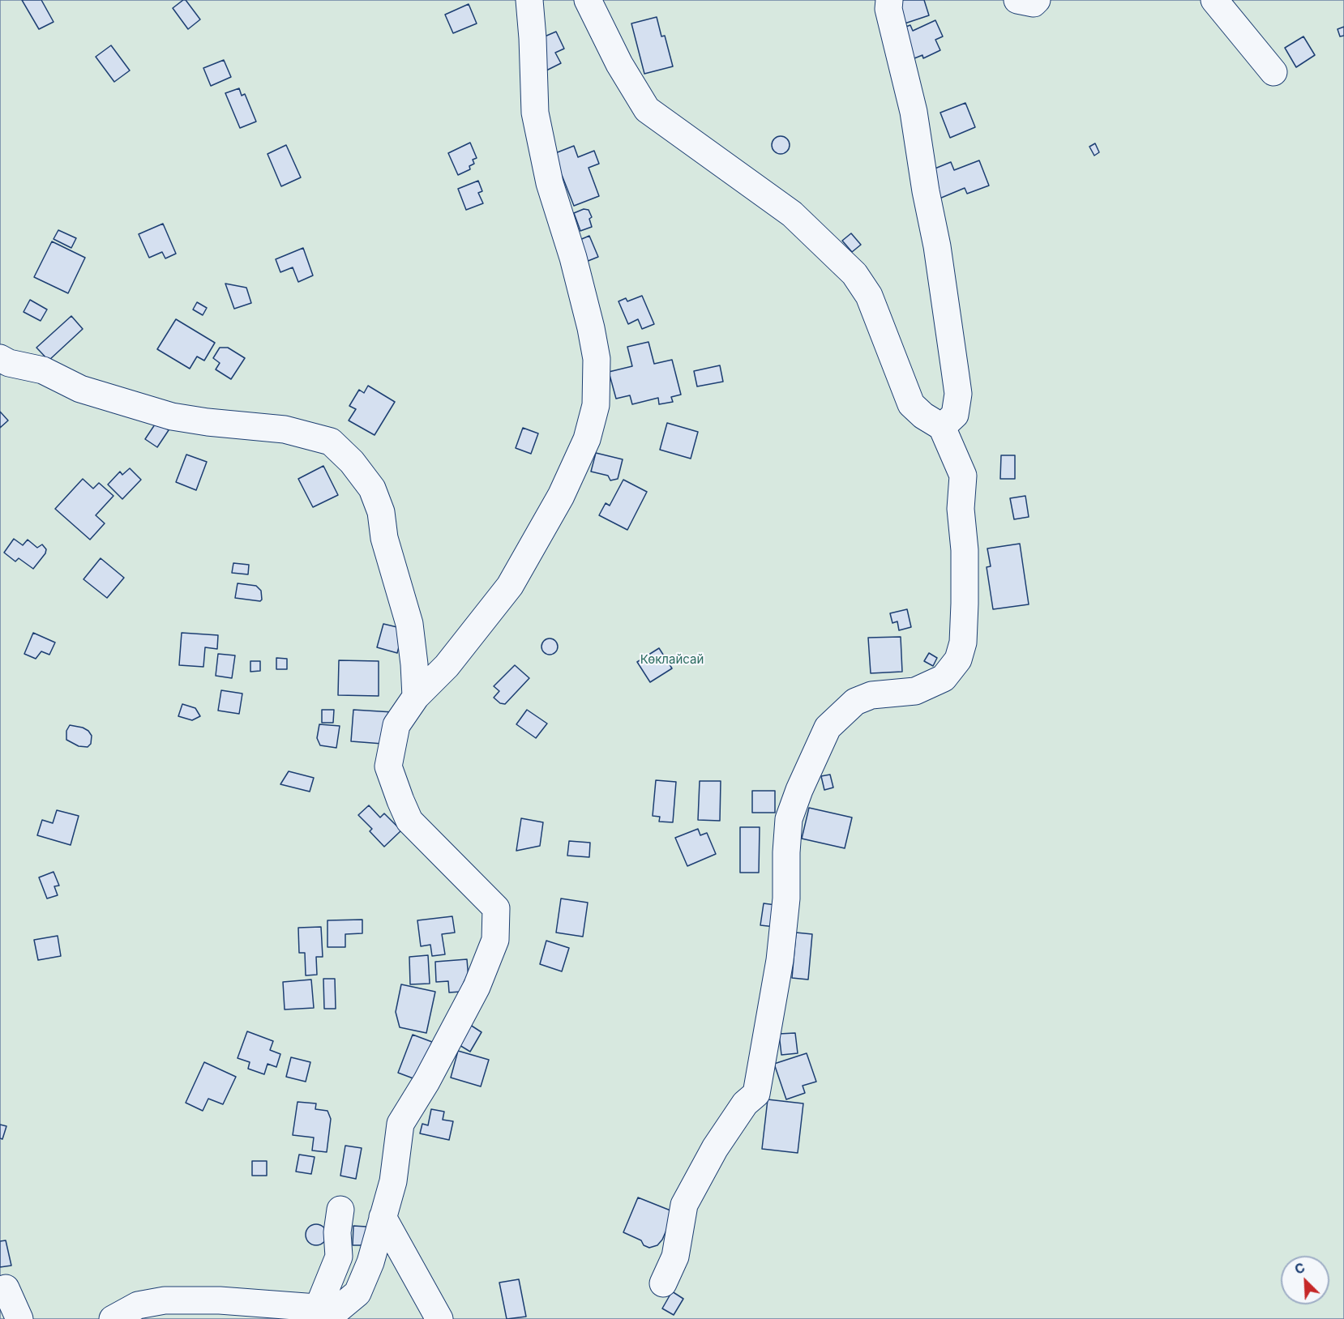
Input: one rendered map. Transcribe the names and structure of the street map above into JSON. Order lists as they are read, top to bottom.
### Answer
{
  "parks": ["Көклайсай"],
  "north": "top left"
}
